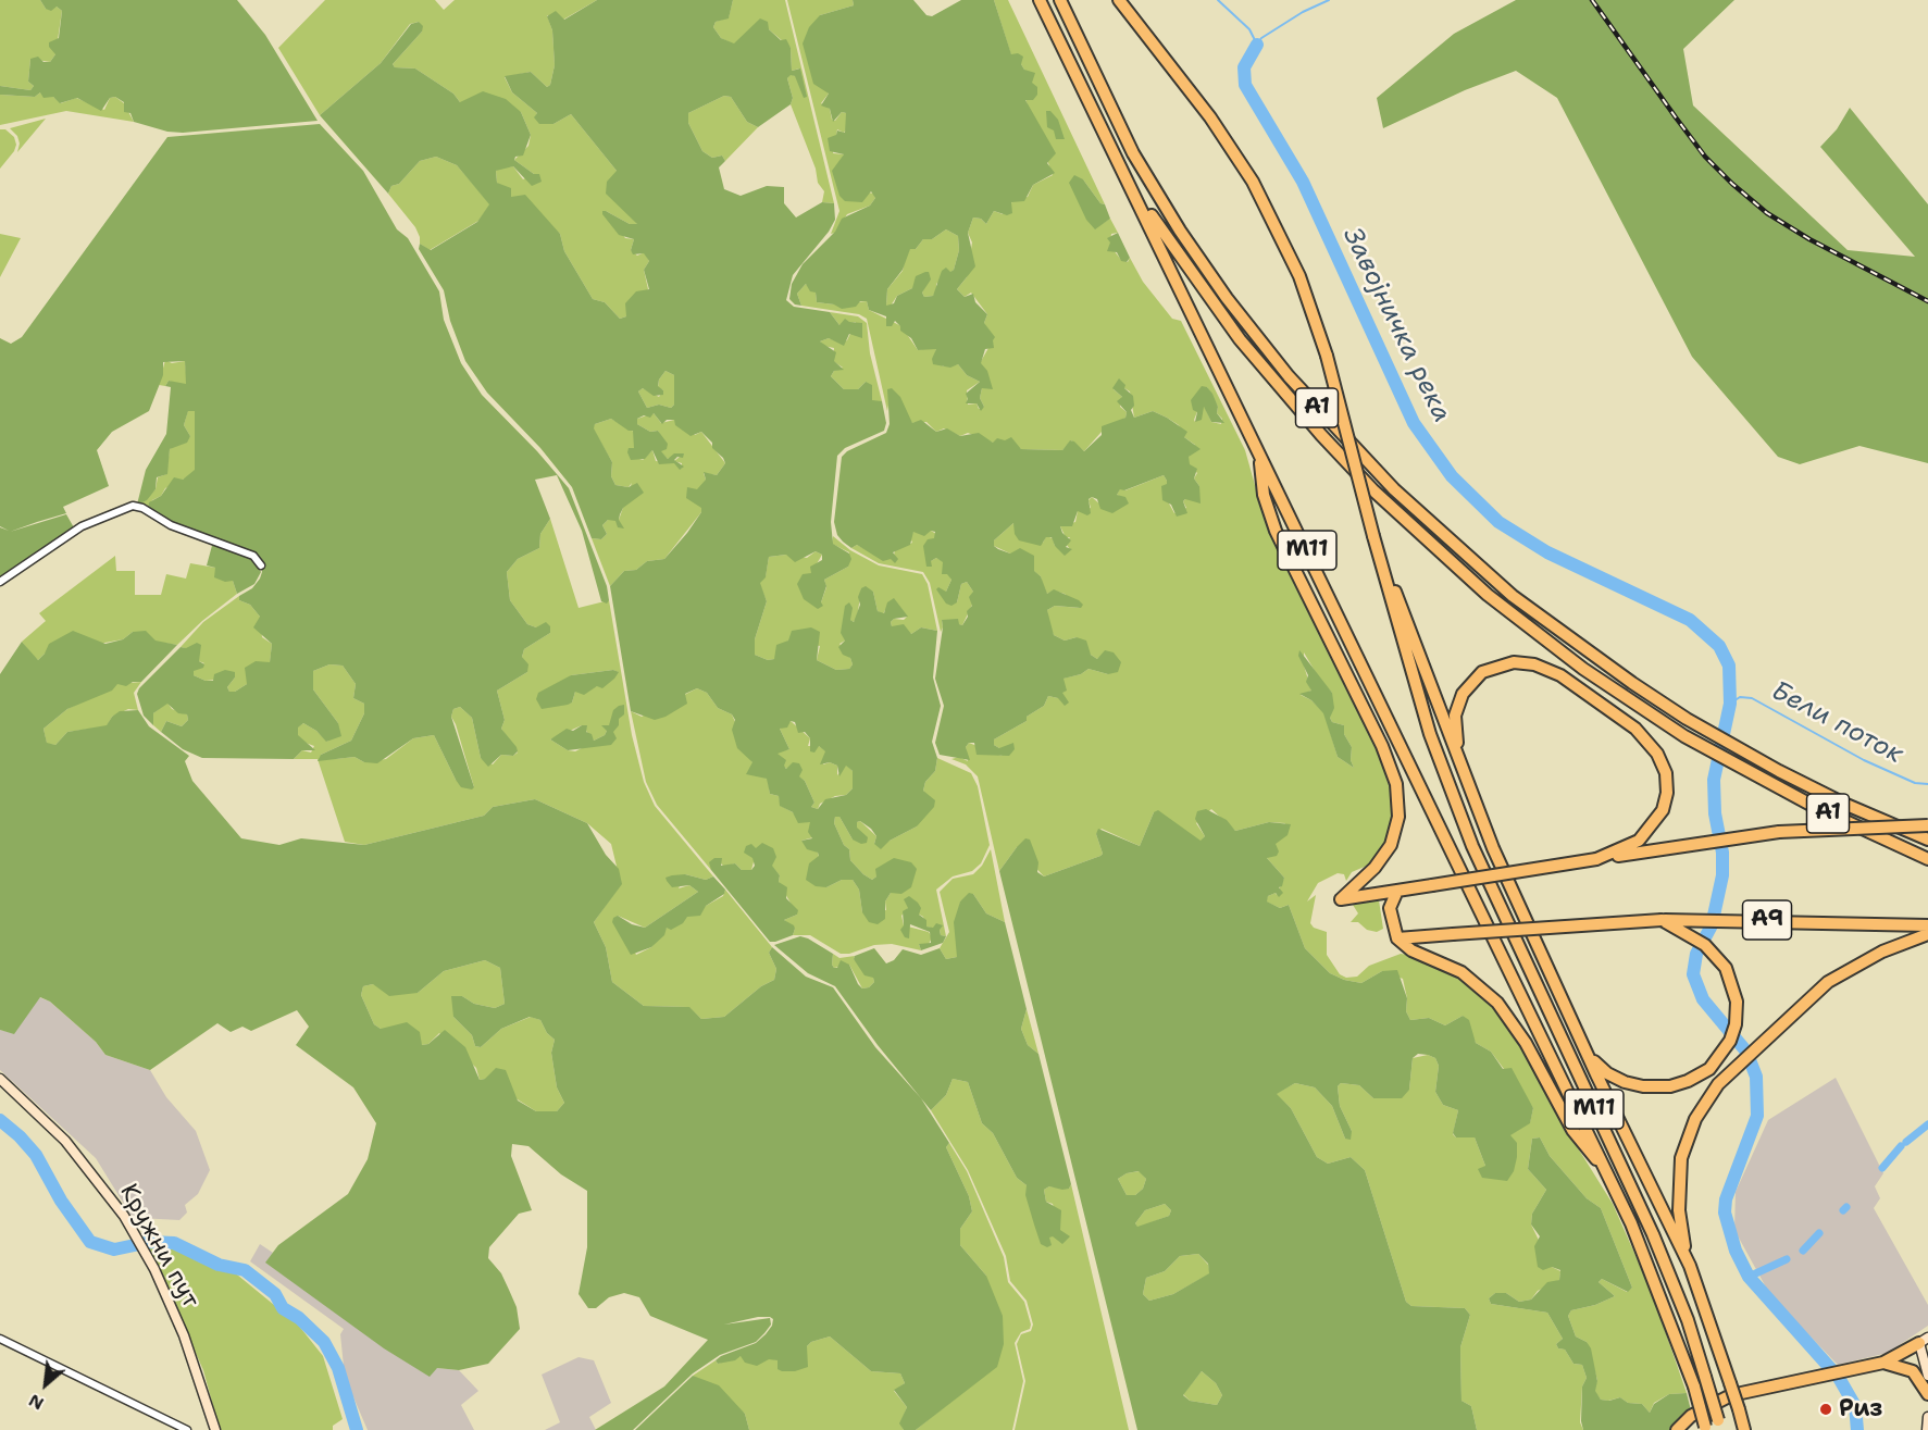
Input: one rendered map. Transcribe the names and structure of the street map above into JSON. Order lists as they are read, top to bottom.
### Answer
{
  "streets": {
    "highway": ["A1", "M11", "A9"],
    "main road": ["Кружни пут"]
  },
  "water": ["Завојничка река", "Бели поток"],
  "places": ["Риз"],
  "north": "bottom left"
}
